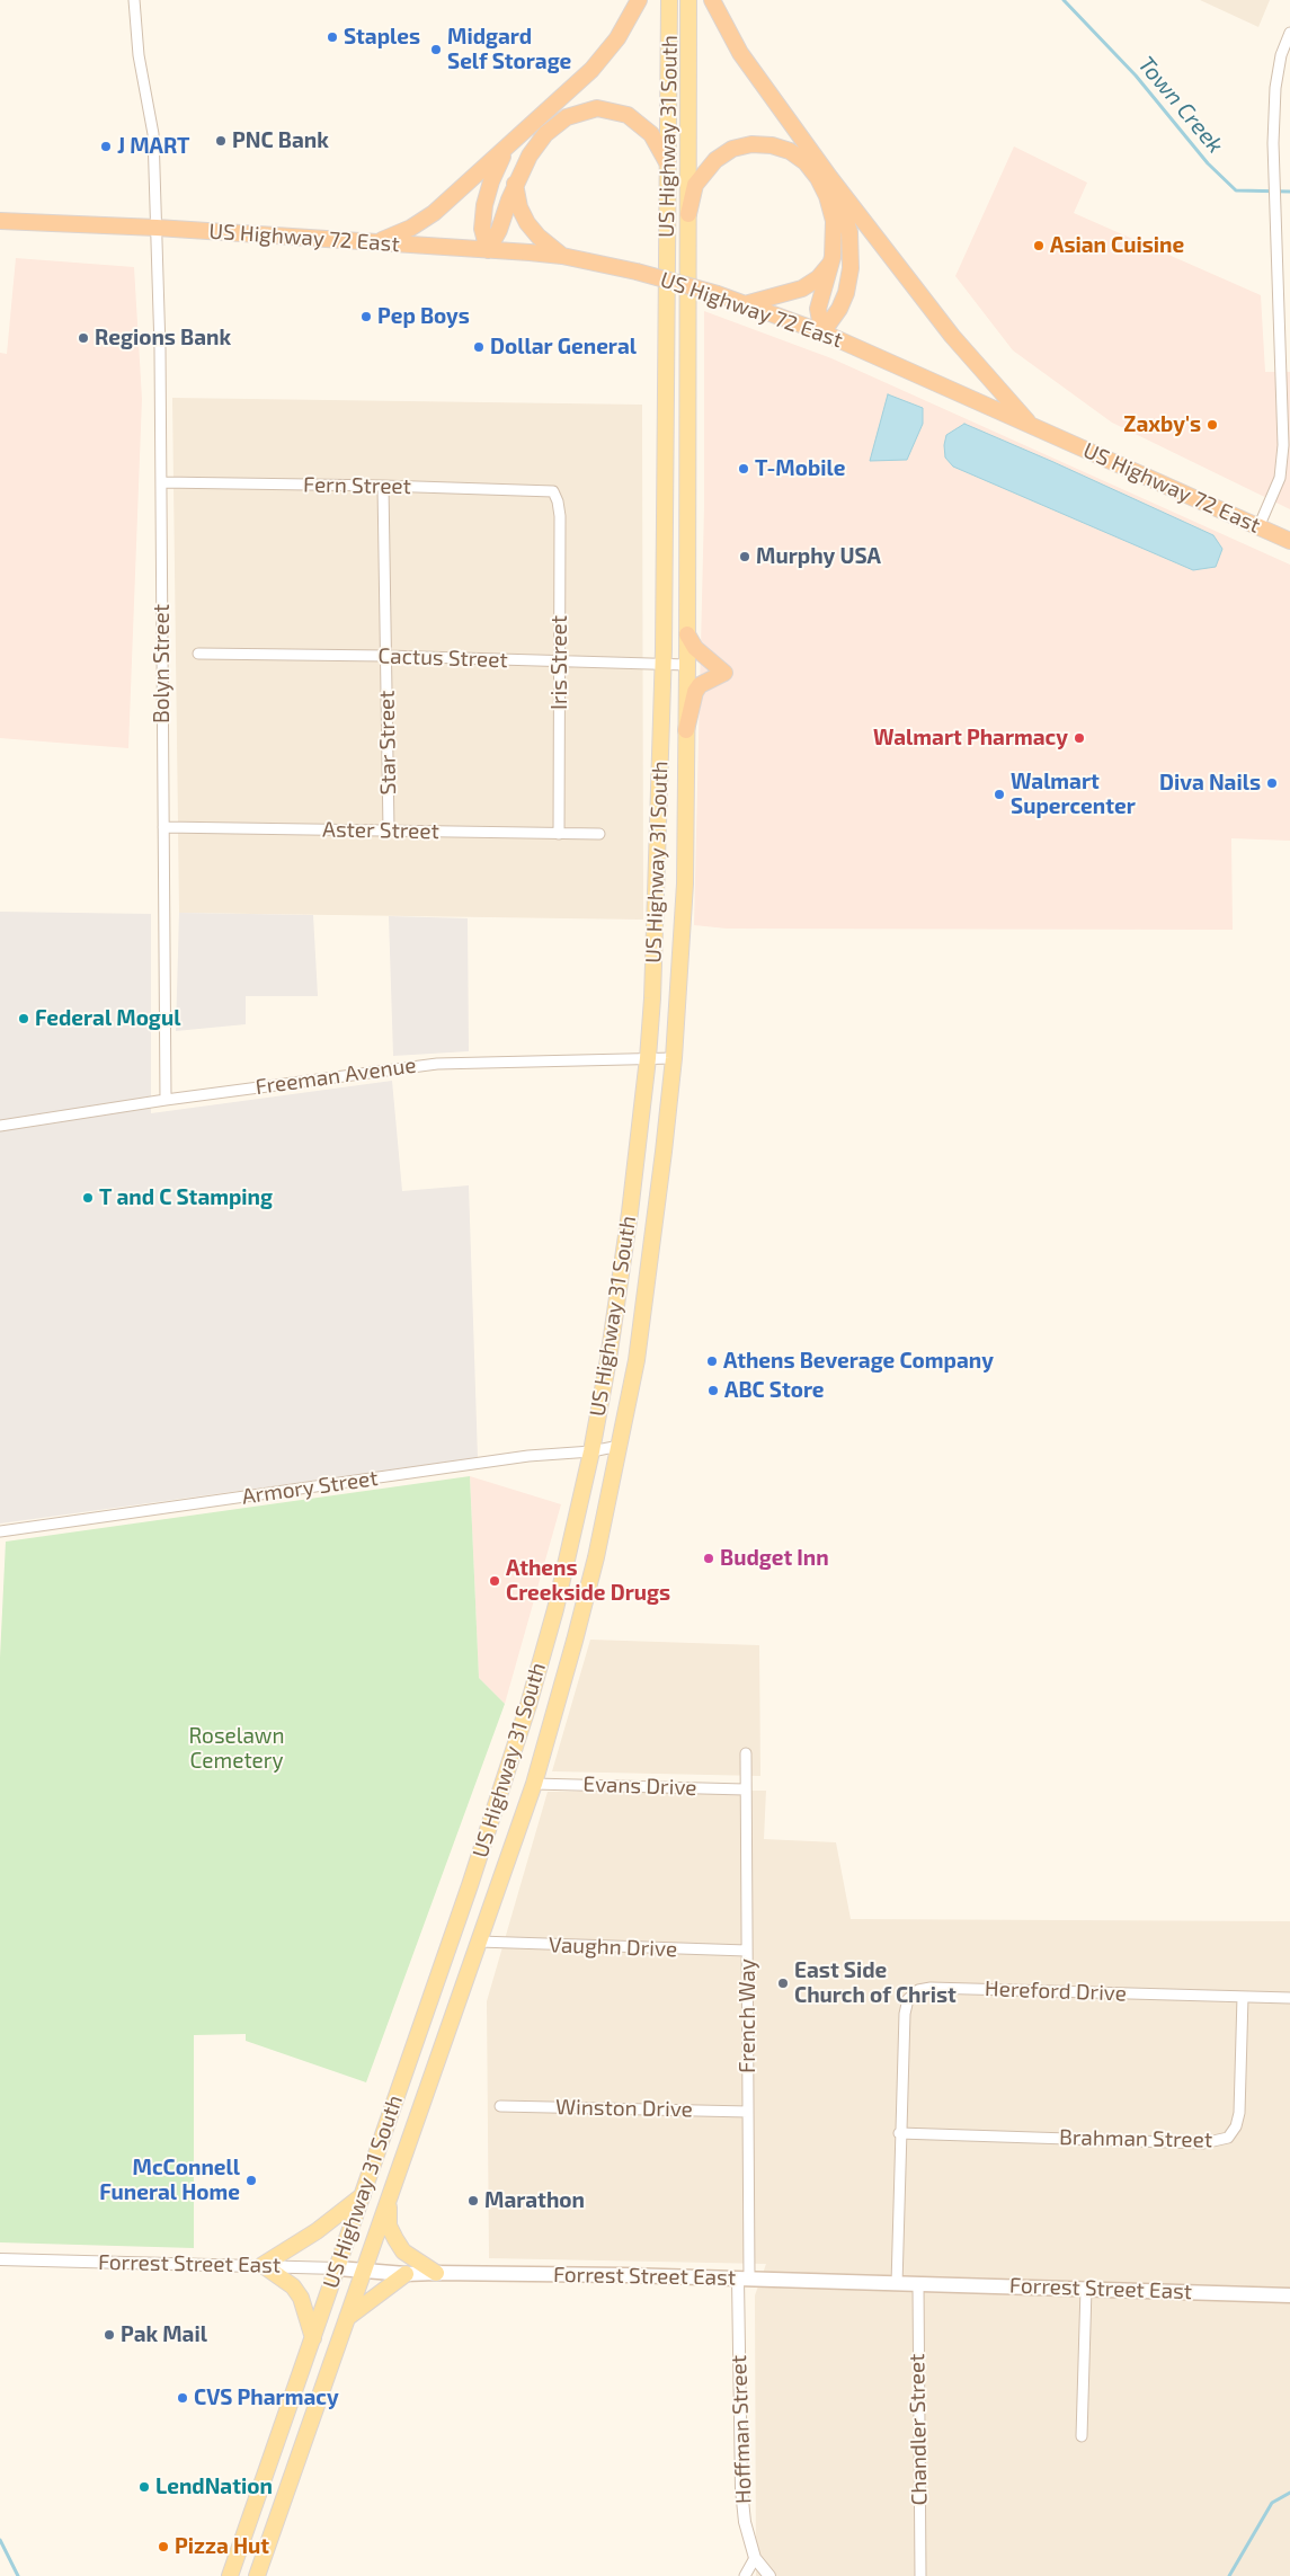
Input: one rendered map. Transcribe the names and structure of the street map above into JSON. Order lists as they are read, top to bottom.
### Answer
{
  "streets": {
    "highway": ["US Highway 72 East"],
    "main road": ["US Highway 31 South", "Forrest Street East"],
    "street": [
      "Fern Street",
      "Cactus Street",
      "Iris Street",
      "Bolyn Street",
      "Star Street",
      "Aster Street",
      "Freeman Avenue",
      "Armory Street",
      "Evans Drive",
      "Vaughn Drive",
      "Hereford Drive",
      "French Way",
      "Winston Drive",
      "Brahman Street",
      "Hoffman Street",
      "Chandler Street"
    ]
  },
  "crossings": [
    ["US Highway 31 South", "Cactus Street"],
    ["US Highway 31 South", "Freeman Avenue"],
    ["US Highway 31 South", "Armory Street"],
    ["US Highway 31 South", "Evans Drive"],
    ["US Highway 31 South", "Vaughn Drive"],
    ["US Highway 31 South", "Forrest Street East"],
    ["US Highway 72 East", "Bolyn Street"],
    ["Fern Street", "Iris Street"],
    ["Fern Street", "Bolyn Street"],
    ["Fern Street", "Star Street"],
    ["Cactus Street", "Iris Street"],
    ["Cactus Street", "Star Street"],
    ["Iris Street", "Aster Street"],
    ["Bolyn Street", "Aster Street"],
    ["Bolyn Street", "Freeman Avenue"],
    ["Star Street", "Aster Street"],
    ["Evans Drive", "French Way"],
    ["Vaughn Drive", "French Way"],
    ["Hereford Drive", "Brahman Street"],
    ["Hereford Drive", "Forrest Street East"],
    ["French Way", "Winston Drive"],
    ["French Way", "Forrest Street East"],
    ["French Way", "Hoffman Street"],
    ["Forrest Street East", "Hoffman Street"],
    ["Forrest Street East", "Chandler Street"]
  ],
  "water": ["Town Creek"],
  "parks": ["Roselawn Cemetery"],
  "places": [
    "Staples",
    "Midgard Self Storage",
    "PNC Bank",
    "J MART",
    "Asian Cuisine",
    "Pep Boys",
    "Regions Bank",
    "Dollar General",
    "Zaxby's",
    "T-Mobile",
    "Murphy USA",
    "Walmart Pharmacy",
    "Diva Nails",
    "Walmart Supercenter",
    "Federal Mogul",
    "T and C Stamping",
    "Athens Beverage Company",
    "ABC Store",
    "Budget Inn",
    "Athens Creekside Drugs",
    "East Side Church of Christ",
    "McConnell Funeral Home",
    "Marathon",
    "Pak Mail",
    "CVS Pharmacy",
    "LendNation",
    "Pizza Hut"
  ]
}
